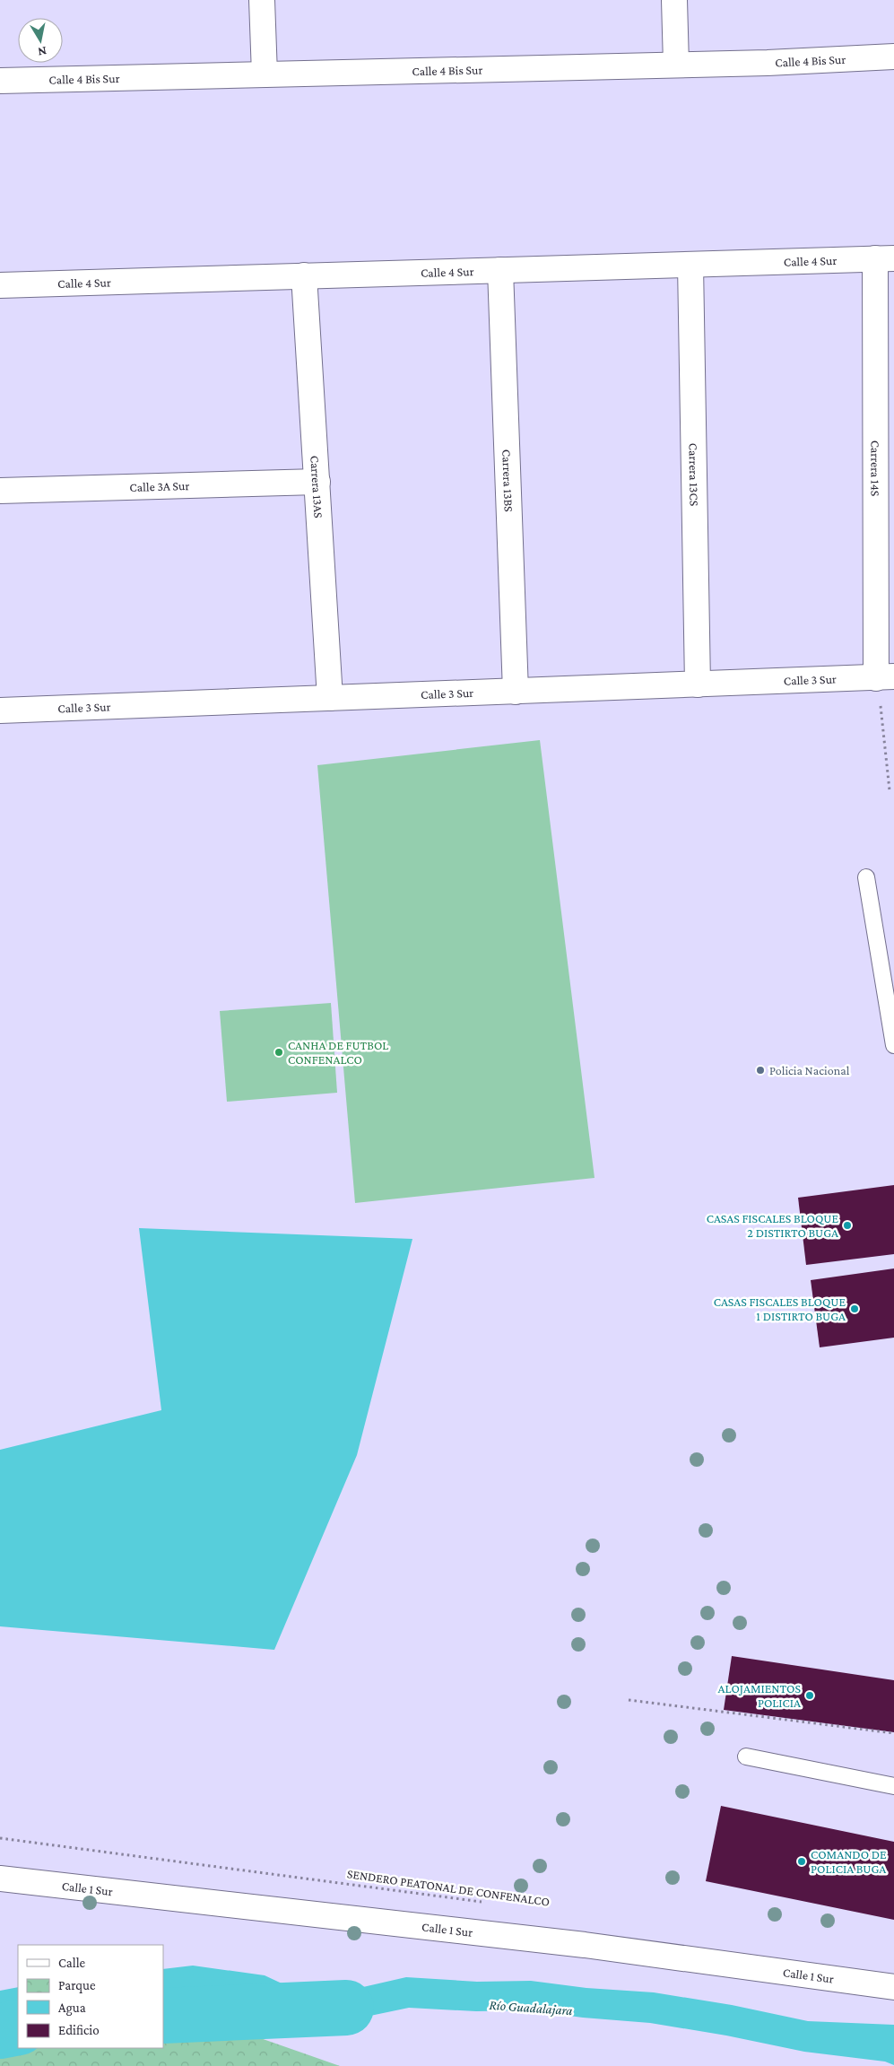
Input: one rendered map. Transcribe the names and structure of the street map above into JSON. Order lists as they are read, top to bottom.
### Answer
{
  "streets": {
    "street": [
      "Calle 4 Bis Sur",
      "Calle 4 Sur",
      "Carrera 14S",
      "Carrera 13CS",
      "Carrera 13BS",
      "Calle 3A Sur",
      "Carrera 13AS",
      "Calle 3 Sur",
      "Calle 1 Sur"
    ],
    "path": ["SENDERO PEATONAL DE CONFENALCO"]
  },
  "crossings": [
    ["Calle 4 Sur", "Carrera 14S"],
    ["Calle 4 Sur", "Carrera 13CS"],
    ["Calle 4 Sur", "Carrera 13BS"],
    ["Calle 4 Sur", "Carrera 13AS"],
    ["Carrera 14S", "Calle 3 Sur"],
    ["Carrera 13CS", "Calle 3 Sur"],
    ["Carrera 13BS", "Calle 3 Sur"],
    ["Calle 3A Sur", "Carrera 13AS"],
    ["Carrera 13AS", "Calle 3 Sur"]
  ],
  "water": ["Río Guadalajara"],
  "places": [
    "CANHA DE FUTBOL CONFENALCO",
    "Policia Nacional",
    "CASAS FISCALES BLOQUE 2 DISTIRTO BUGA",
    "CASAS FISCALES BLOQUE 1 DISTIRTO BUGA",
    "ALOJAMIENTOS POLICIA",
    "COMANDO DE POLICIA BUGA"
  ],
  "legend": [
    "Calle",
    "Parque",
    "Agua",
    "Edificio"
  ],
  "north": "bottom"
}
